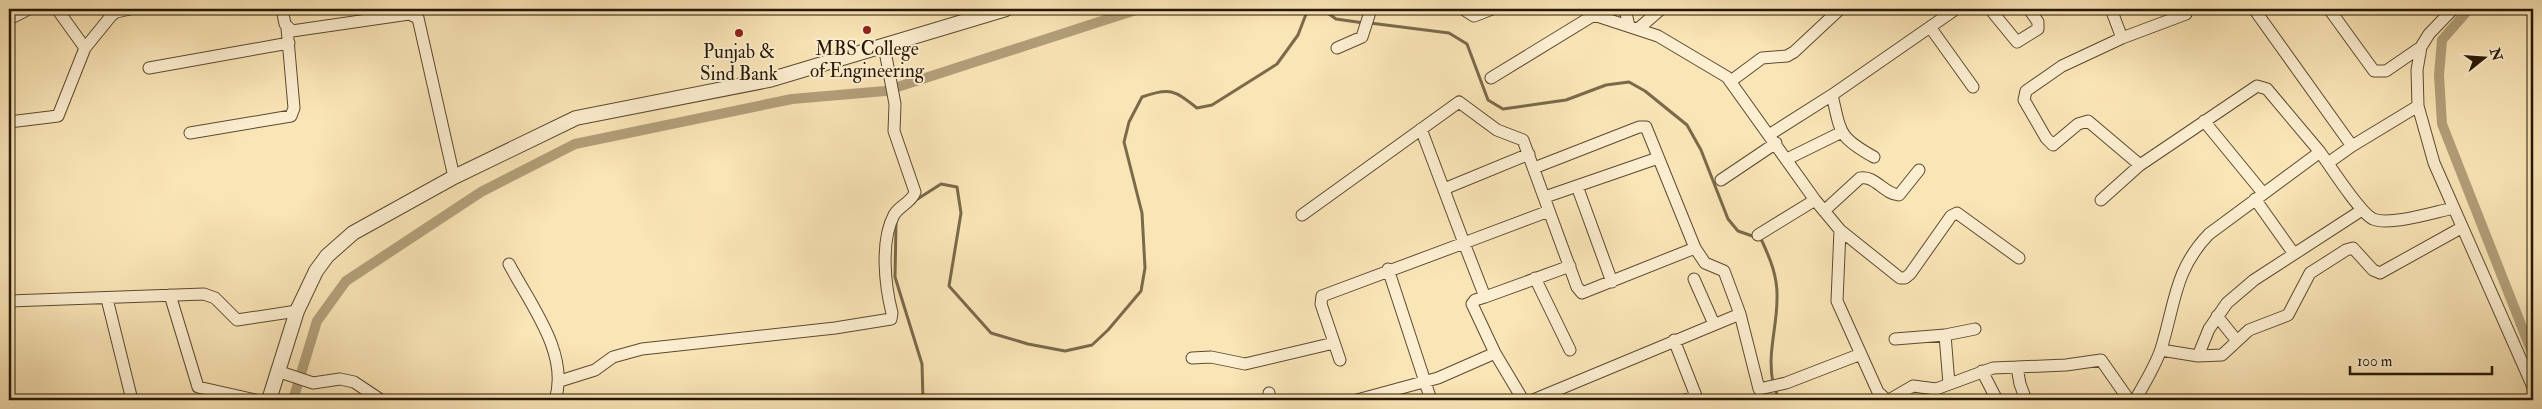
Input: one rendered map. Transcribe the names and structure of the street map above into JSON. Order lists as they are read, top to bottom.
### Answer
{
  "places": ["MBS College of Engineering", "Punjab & Sind Bank"],
  "scale_bar": "100 m",
  "north": "right"
}
